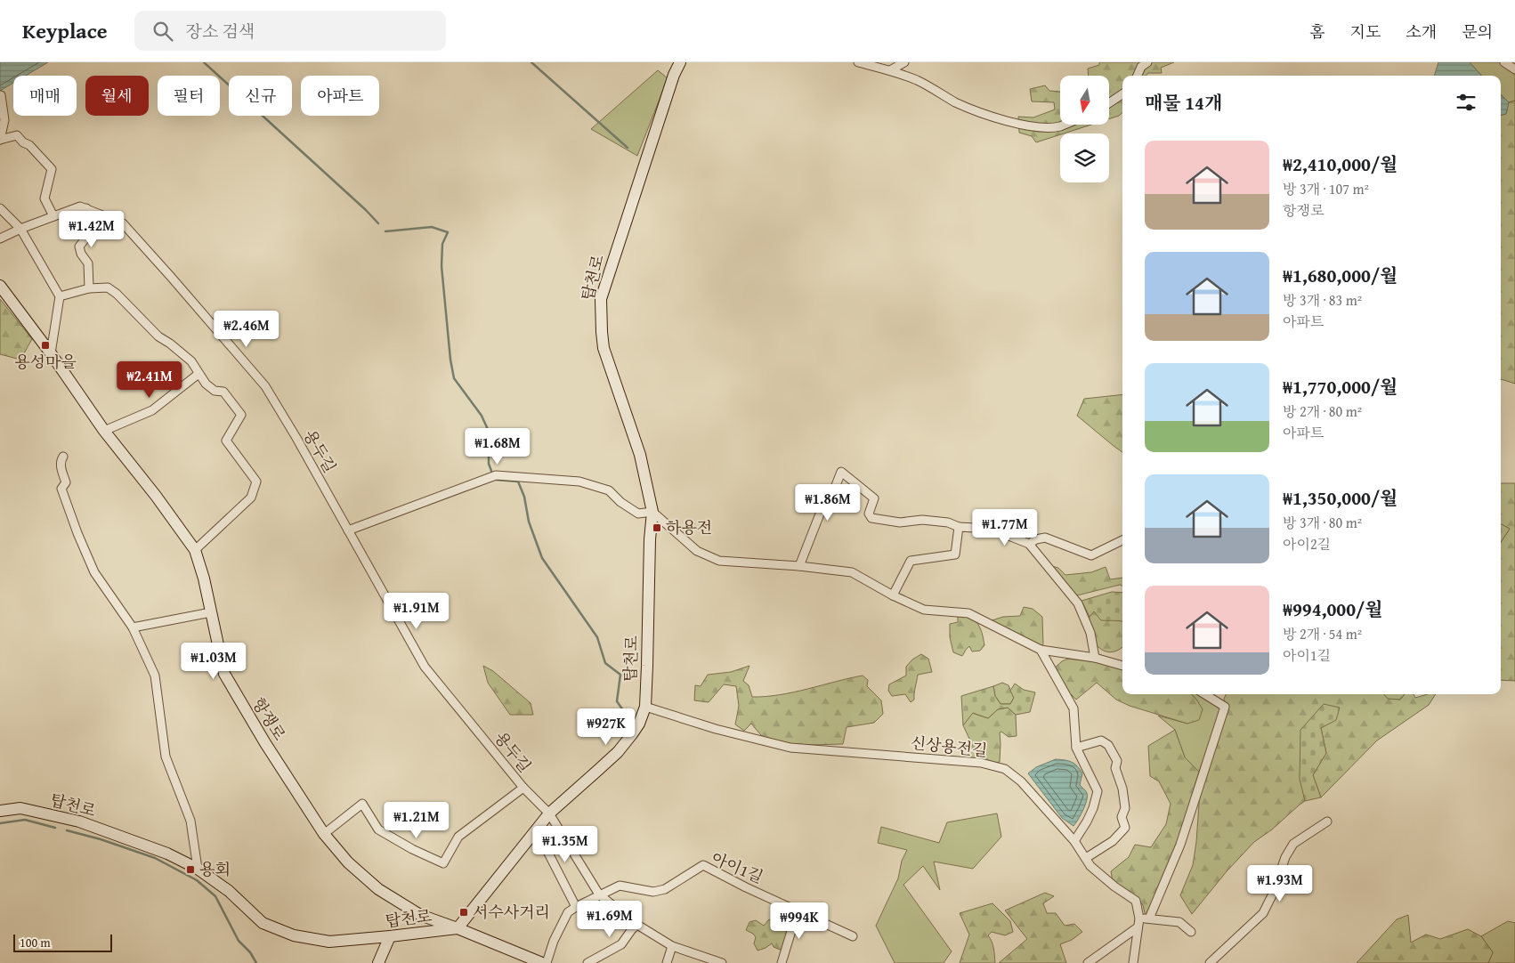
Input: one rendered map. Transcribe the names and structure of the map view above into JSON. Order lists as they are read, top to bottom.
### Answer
{
  "streets": {
    "main road": ["탑천로", "항쟁로"],
    "street": ["용두길", "신상용전길", "아이1길"]
  },
  "crossings": [
    ["탑천로", "용두길"],
    ["탑천로", "항쟁로"],
    ["탑천로", "신상용전길"],
    ["용두길", "아이1길"]
  ],
  "places": {
    "transit": [
      "용성마을",
      "하용전",
      "용회",
      "서수사거리"
    ]
  },
  "scale_bar": "100 m",
  "north": "bottom",
  "page": {
    "header": "Keyplace",
    "search": "장소 검색",
    "nav": [
      "홈",
      "지도",
      "소개",
      "문의"
    ],
    "chip": [
      "매매",
      "월세",
      "필터",
      "신규",
      "아파트"
    ],
    "heading": "매물 14개",
    "list": [
      {
        "name": "₩2,410,000/월",
        "note": "방 3개 · 107 m² · 항쟁로"
      },
      {
        "name": "₩1,680,000/월",
        "note": "방 3개 · 83 m² · 아파트"
      },
      {
        "name": "₩1,770,000/월",
        "note": "방 2개 · 80 m² · 아파트"
      },
      {
        "name": "₩1,350,000/월",
        "note": "방 3개 · 80 m² · 아이2길"
      },
      {
        "name": "₩994,000/월",
        "note": "방 2개 · 54 m² · 아이1길"
      }
    ],
    "price": [
      "₩1.42M",
      "₩2.46M",
      "₩2.41M",
      "₩1.68M",
      "₩1.86M",
      "₩1.77M",
      "₩1.91M",
      "₩1.03M",
      "₩927K",
      "₩1.21M",
      "₩1.35M",
      "₩1.93M",
      "₩1.69M",
      "₩994K"
    ],
    "scale": "100 m"
  }
}
